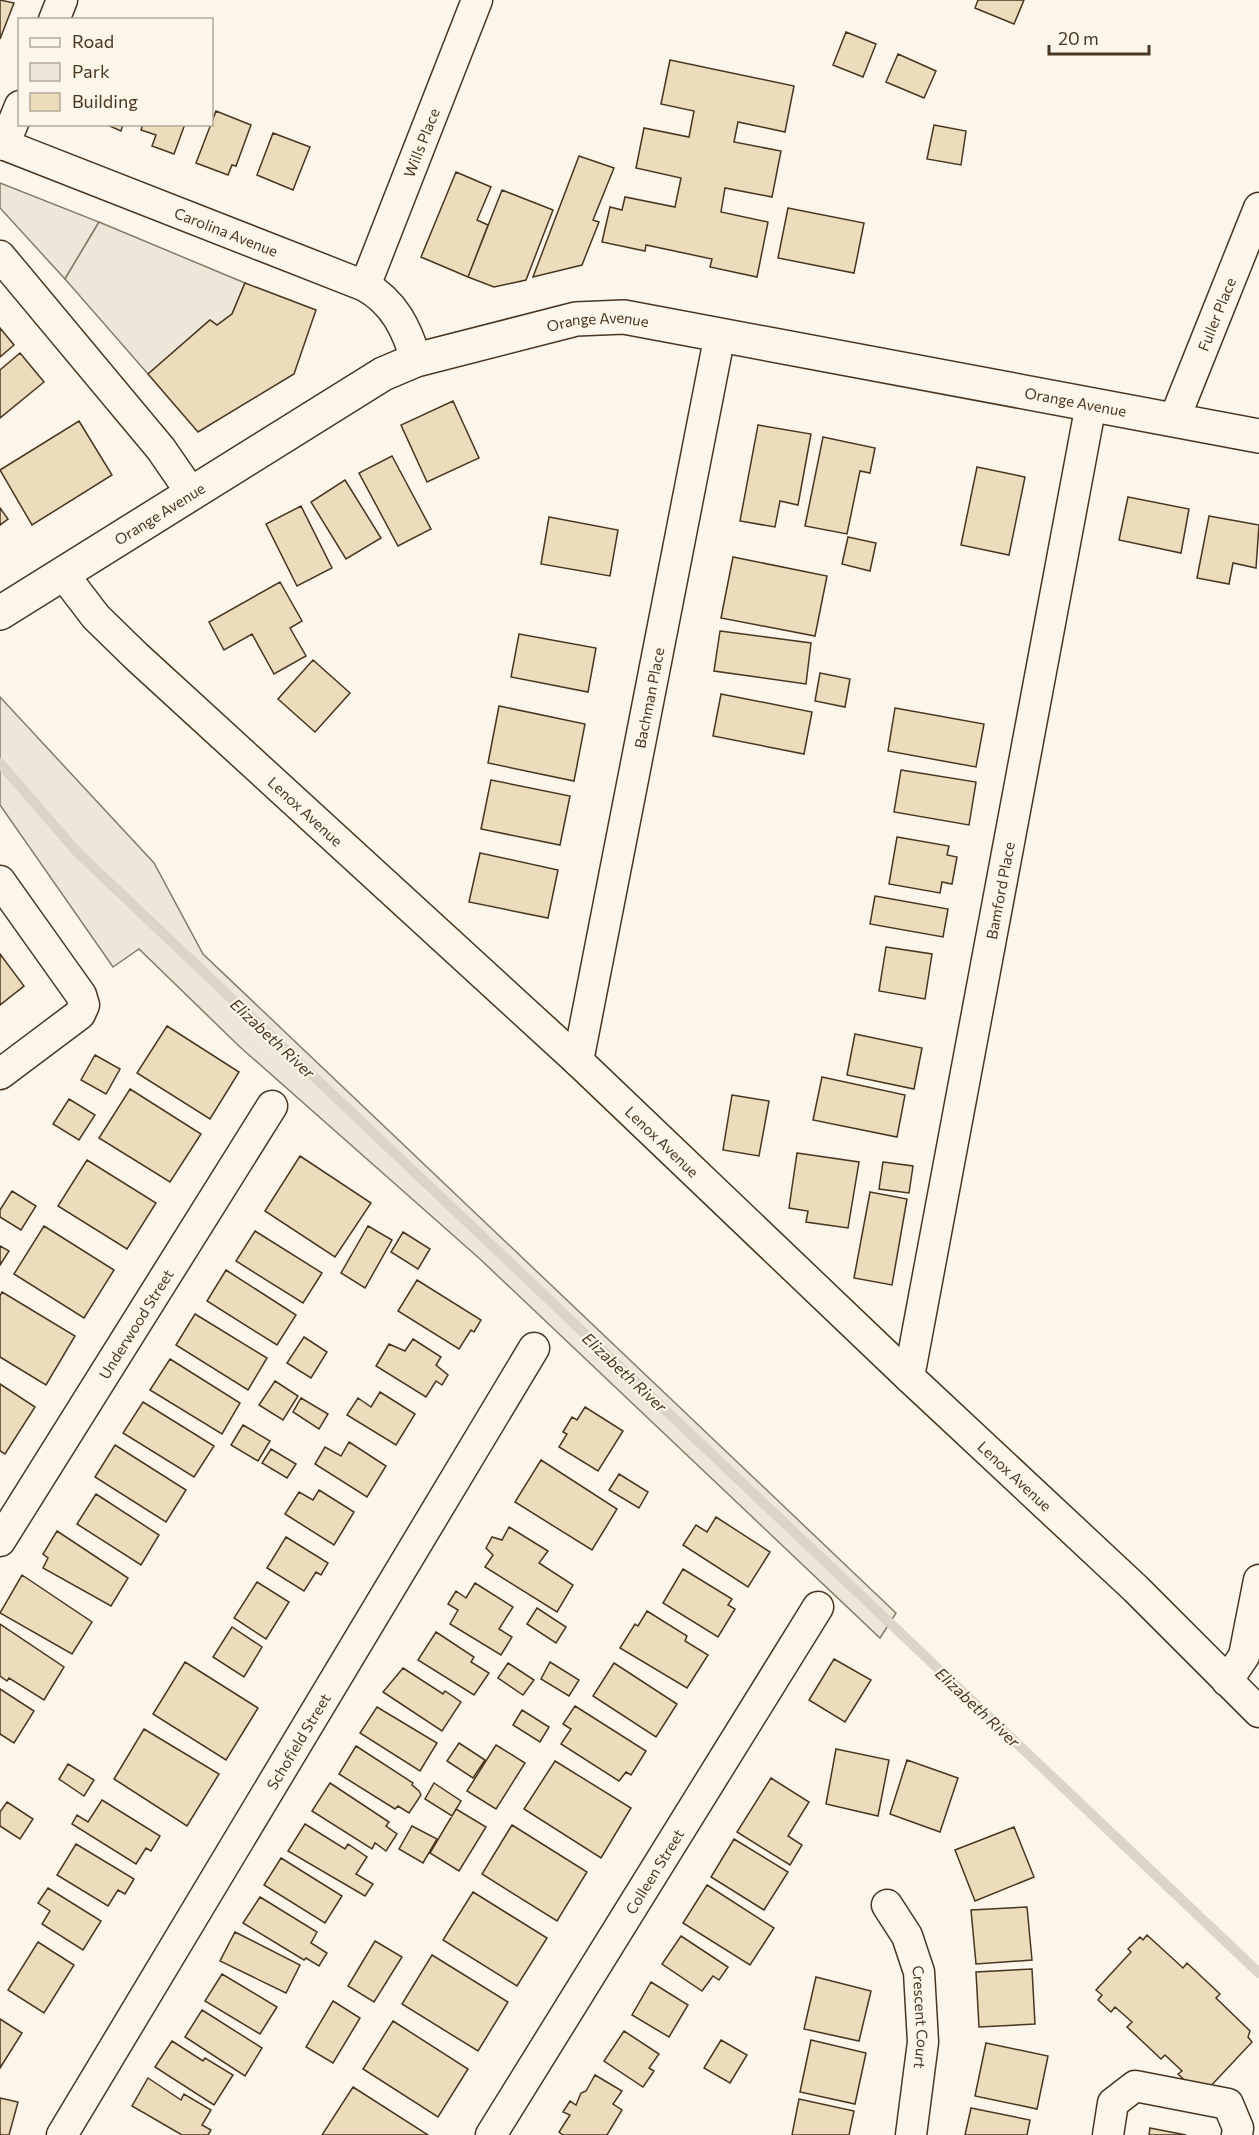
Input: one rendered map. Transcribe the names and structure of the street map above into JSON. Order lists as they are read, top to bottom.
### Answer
{
  "streets": {
    "street": [
      "Wills Place",
      "Carolina Avenue",
      "Fuller Place",
      "Orange Avenue",
      "Bachman Place",
      "Lenox Avenue",
      "Bamford Place",
      "Underwood Street",
      "Schofield Street",
      "Colleen Street",
      "Crescent Court"
    ]
  },
  "crossings": [
    ["Wills Place", "Carolina Avenue"],
    ["Carolina Avenue", "Orange Avenue"],
    ["Fuller Place", "Orange Avenue"],
    ["Orange Avenue", "Bachman Place"],
    ["Orange Avenue", "Lenox Avenue"],
    ["Orange Avenue", "Bamford Place"],
    ["Bachman Place", "Lenox Avenue"],
    ["Lenox Avenue", "Bamford Place"]
  ],
  "water": ["Elizabeth River"],
  "legend": ["Road", "Park", "Building"],
  "scale_bar": "20 m"
}
